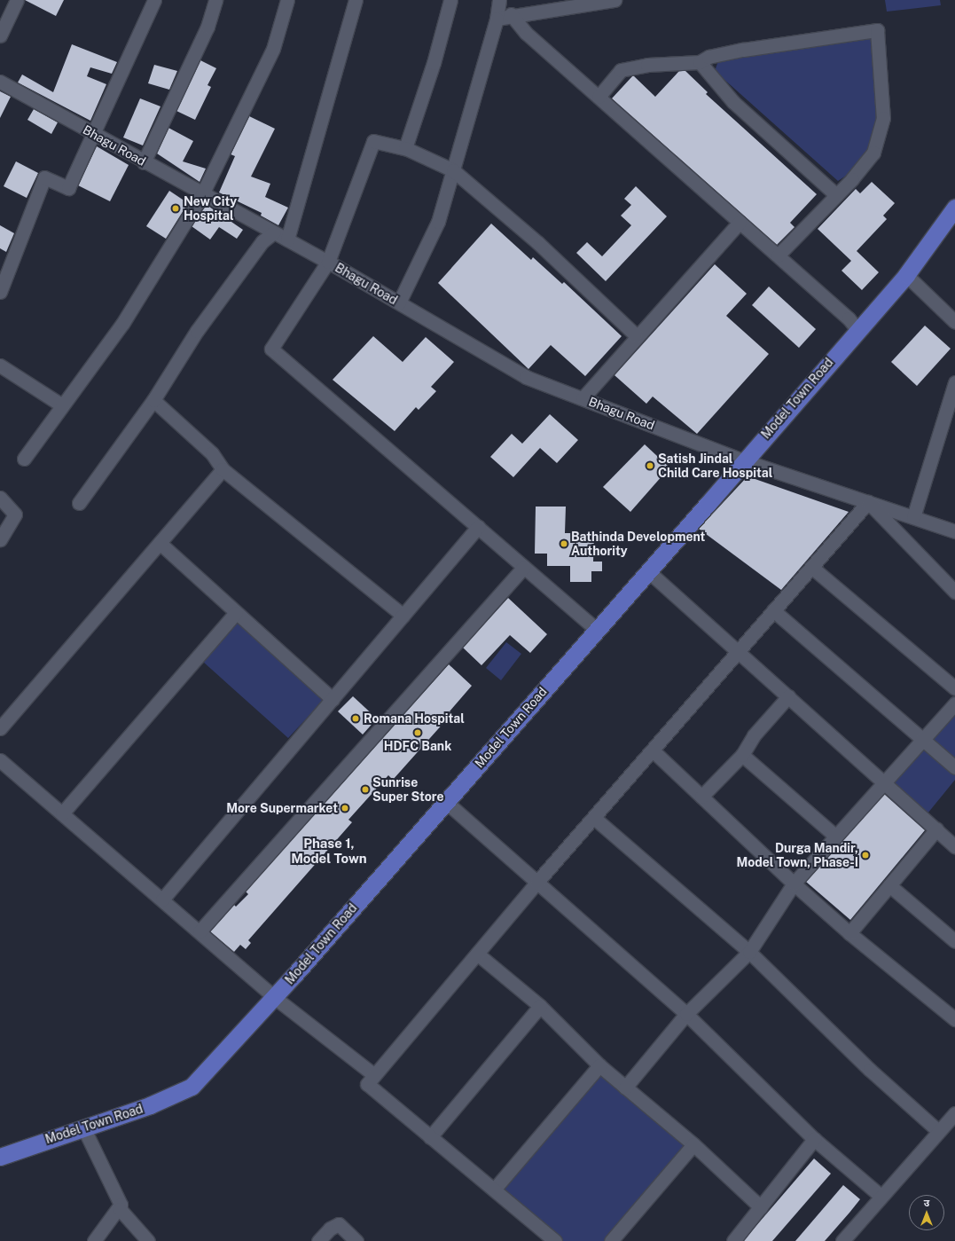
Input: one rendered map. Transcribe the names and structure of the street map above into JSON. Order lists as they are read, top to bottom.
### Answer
{
  "streets": {
    "main road": ["Model Town Road"],
    "street": ["Bhagu Road"]
  },
  "crossings": [
    ["Bhagu Road", "Model Town Road"]
  ],
  "districts": ["Phase 1, Model Town"],
  "places": [
    "New City Hospital",
    "Satish Jindal Child Care Hospital",
    "Bathinda Development Authority",
    "Romana Hospital",
    "HDFC Bank",
    "Sunrise Super Store",
    "More Supermarket",
    "Durga Mandir, Model Town, Phase-I"
  ],
  "north": "top"
}
